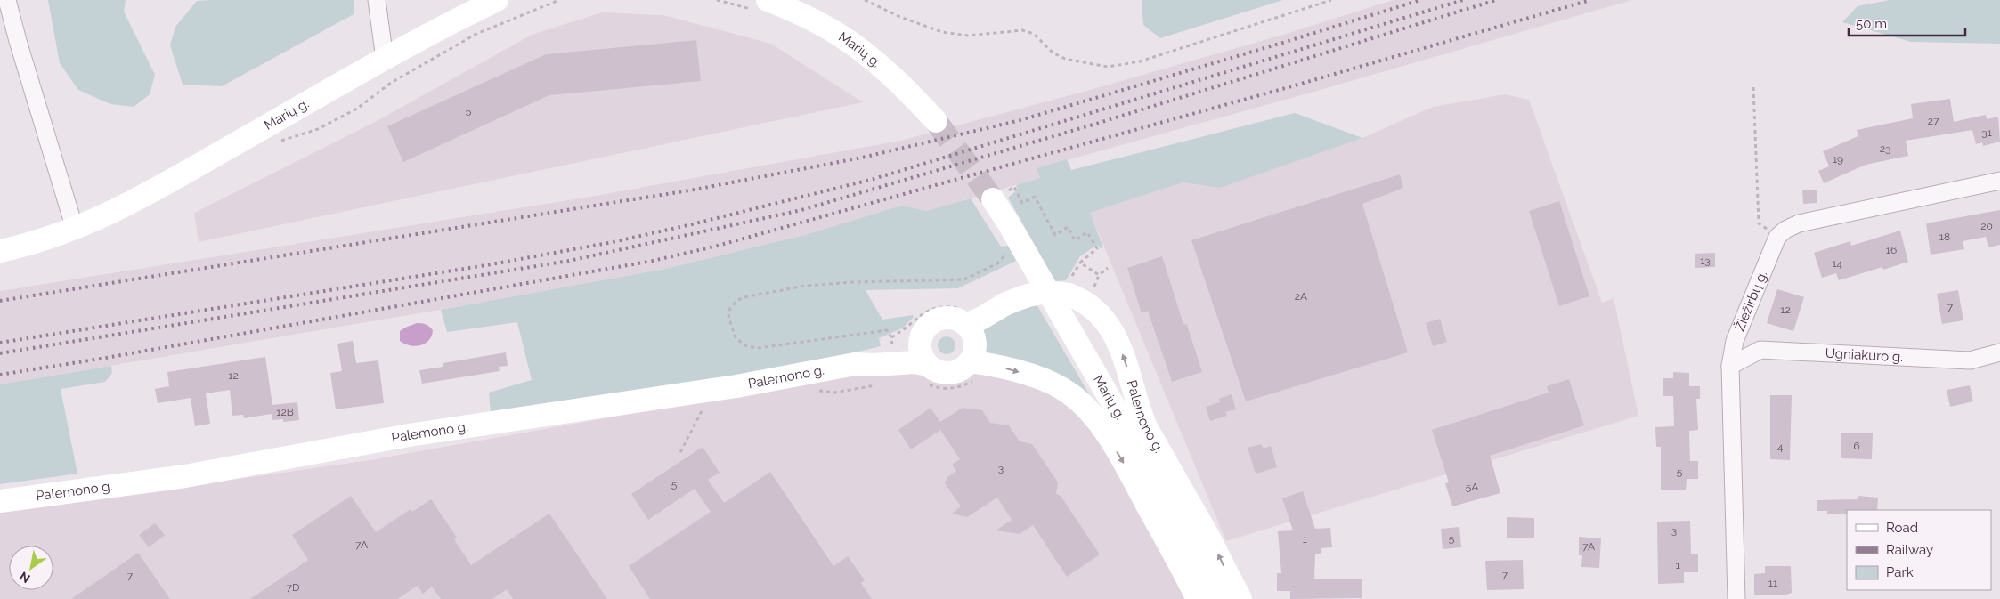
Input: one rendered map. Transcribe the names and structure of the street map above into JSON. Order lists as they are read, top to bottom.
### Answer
{
  "streets": {
    "street": [
      "Marių g.",
      "Žiežirbų g.",
      "Ugniakuro g.",
      "Palemono g."
    ]
  },
  "crossings": [
    ["Žiežirbų g.", "Ugniakuro g."]
  ],
  "house_numbers": [
    "5",
    "27",
    "31",
    "23",
    "19",
    "20",
    "18",
    "16",
    "13",
    "14",
    "2A",
    "7",
    "12",
    "12",
    "12B",
    "6",
    "4",
    "3",
    "5",
    "5",
    "5A",
    "3",
    "5",
    "1",
    "7A",
    "7A",
    "1",
    "7",
    "7",
    "11",
    "7D"
  ],
  "legend": ["Road", "Railway", "Park"],
  "scale_bar": "50 m",
  "north": "bottom left"
}
